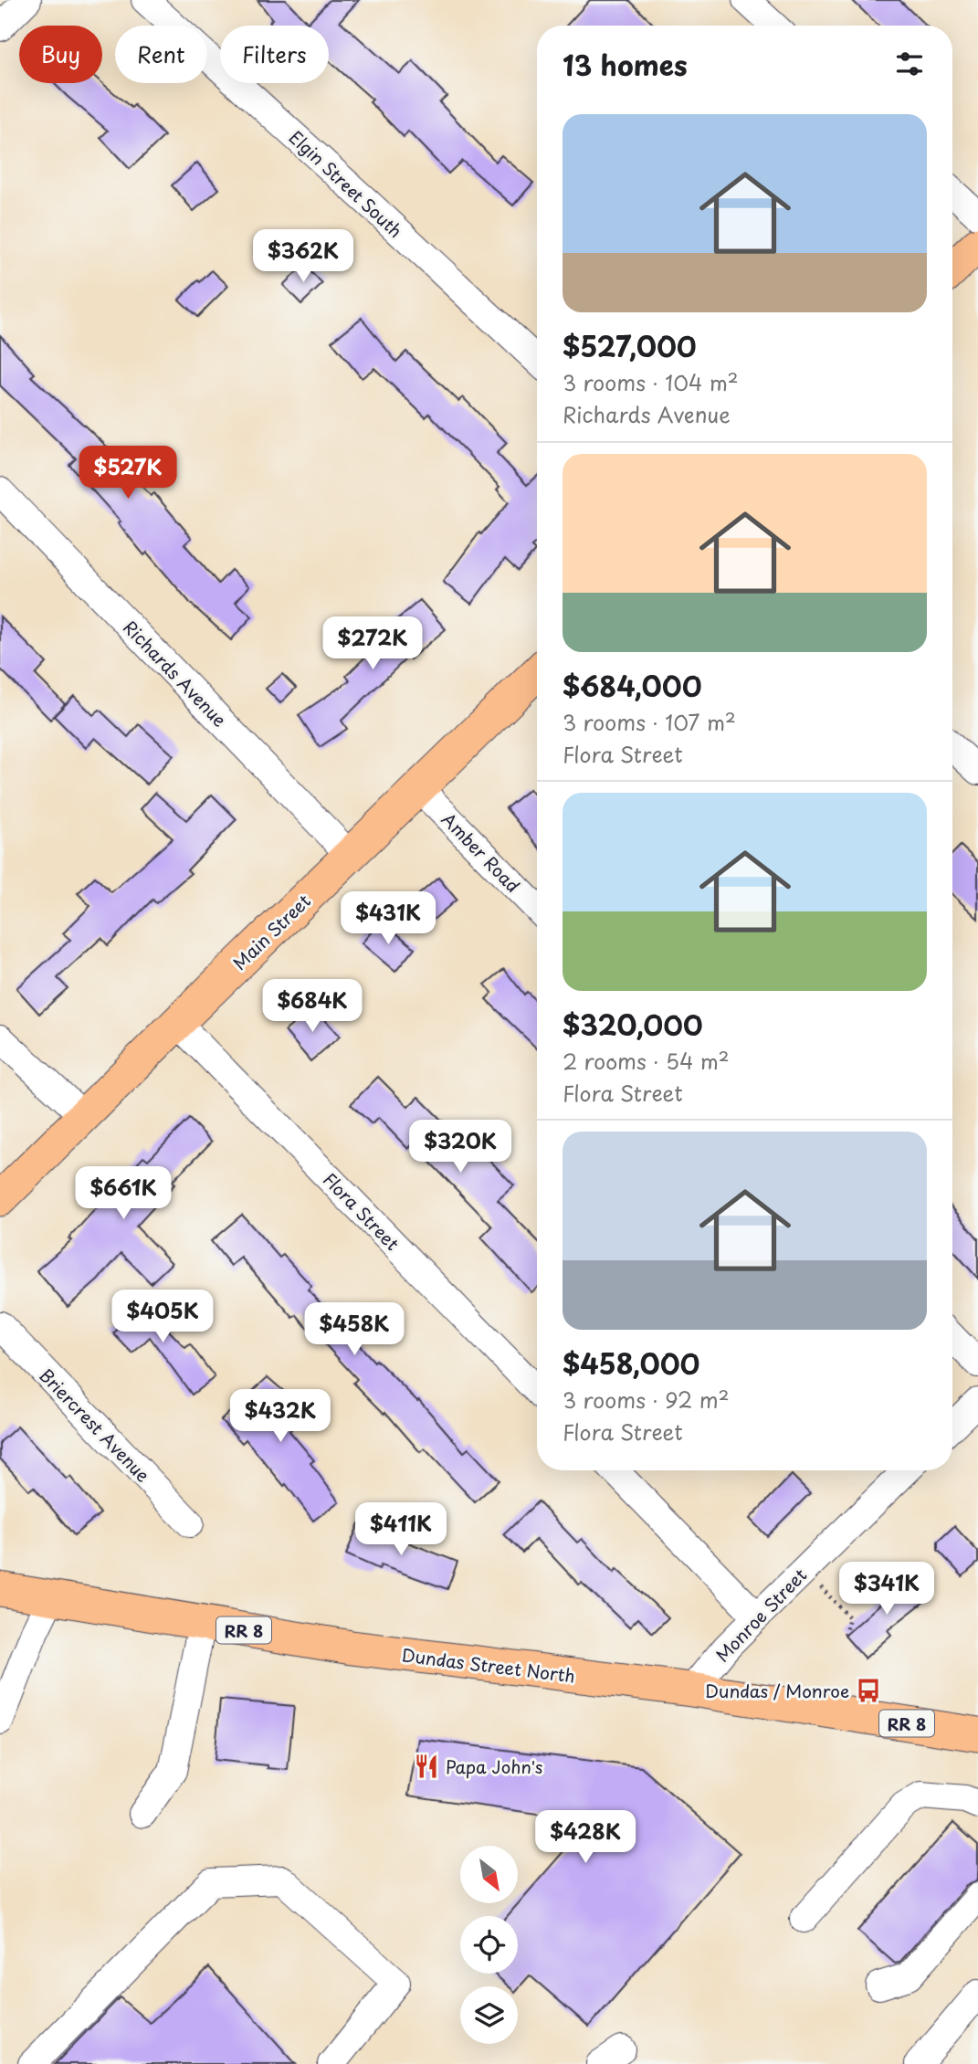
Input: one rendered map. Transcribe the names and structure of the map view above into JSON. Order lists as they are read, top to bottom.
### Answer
{
  "streets": {
    "main road": ["Main Street", "RR 8", "Dundas Street North"],
    "street": [
      "Elgin Street South",
      "Richards Avenue",
      "Amber Road",
      "Flora Street",
      "Briercrest Avenue",
      "Monroe Street"
    ]
  },
  "crossings": [
    ["Richards Avenue", "Main Street"],
    ["Amber Road", "Main Street"],
    ["Main Street", "Flora Street"],
    ["Monroe Street", "Dundas Street North"]
  ],
  "places": {
    "bus stop": ["Dundas / Monroe"],
    "restaurant": ["Papa John's"]
  },
  "north": "bottom right",
  "page": {
    "chip": ["Buy", "Rent", "Filters"],
    "heading": "13 homes",
    "list": [
      {
        "name": "$527,000",
        "note": "3 rooms · 104 m² · Richards Avenue"
      },
      {
        "name": "$684,000",
        "note": "3 rooms · 107 m² · Flora Street"
      },
      {
        "name": "$320,000",
        "note": "2 rooms · 54 m² · Flora Street"
      },
      {
        "name": "$458,000",
        "note": "3 rooms · 92 m² · Flora Street"
      }
    ],
    "price": [
      "$362K",
      "$527K",
      "$272K",
      "$431K",
      "$684K",
      "$320K",
      "$661K",
      "$405K",
      "$458K",
      "$432K",
      "$411K",
      "$341K",
      "$428K"
    ]
  }
}
